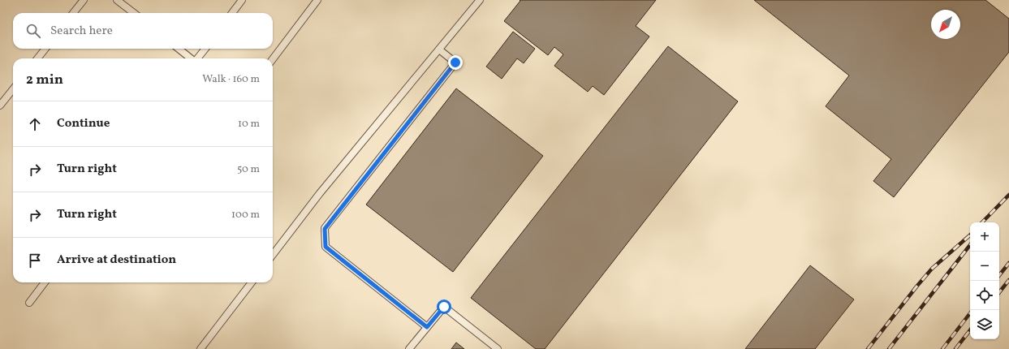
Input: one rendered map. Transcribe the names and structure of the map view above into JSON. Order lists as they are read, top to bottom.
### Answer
{
  "north": "bottom left",
  "page": {
    "search": "Search here",
    "heading": ["2 min", "Walk · 160 m"],
    "list": [
      ["Continue", "10 m"],
      ["Turn right", "50 m"],
      ["Turn right", "100 m"],
      "Arrive at destination"
    ],
    "map_buttons": ["+", "−"]
  }
}
